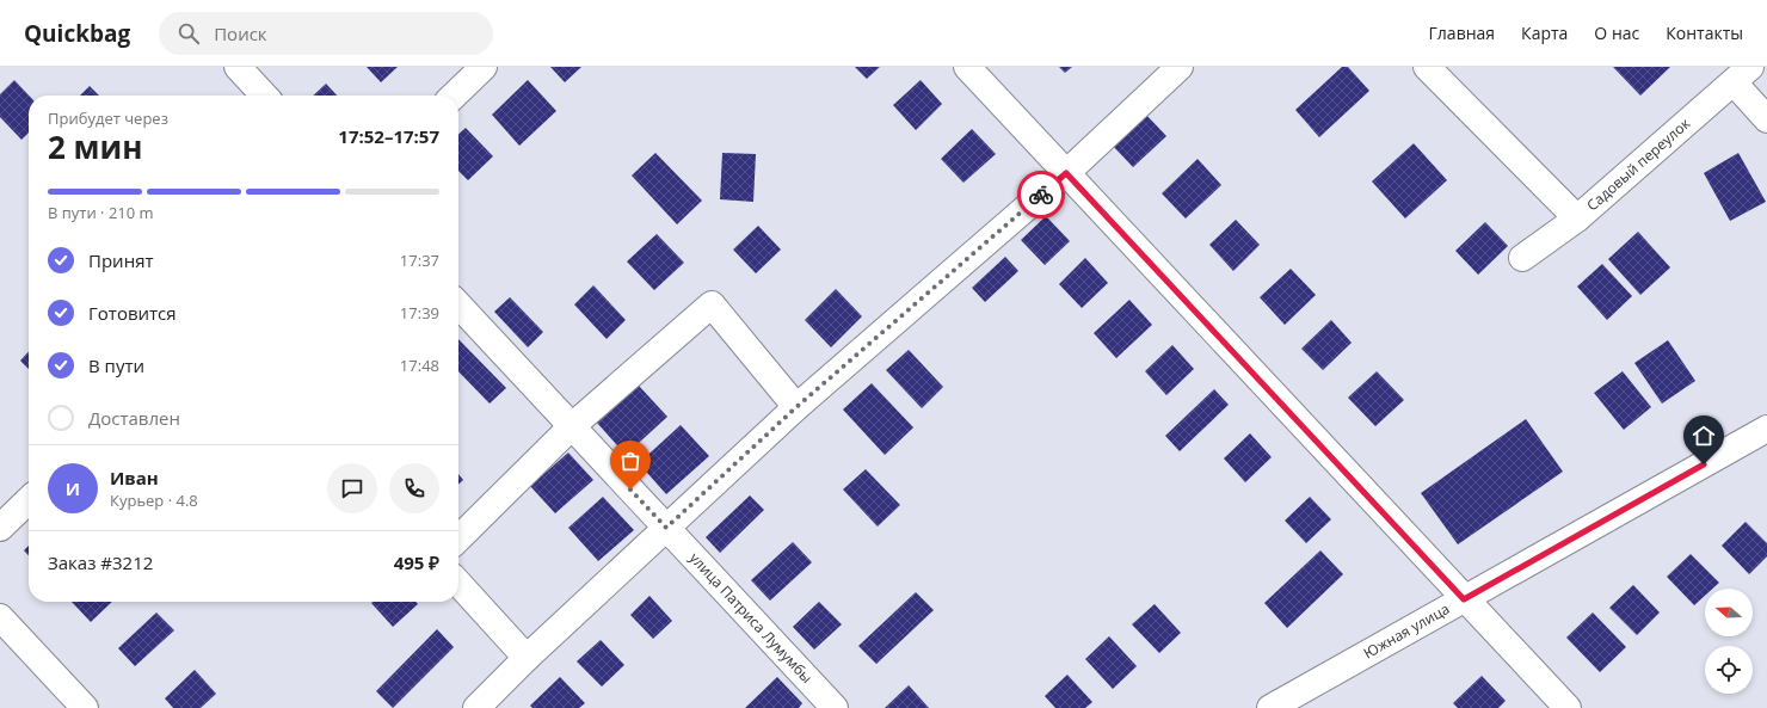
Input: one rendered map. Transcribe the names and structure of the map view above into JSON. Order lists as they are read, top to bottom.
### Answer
{
  "streets": {
    "street": ["Садовый переулок", "улица Патриса Лумумбы", "Южная улица"]
  },
  "north": "left",
  "page": {
    "header": "Quickbag",
    "search": "Поиск",
    "nav": [
      "Главная",
      "Карта",
      "О нас",
      "Контакты"
    ],
    "heading": ["2 мин", "Прибудет через", "17:52–17:57"],
    "panel": [
      "Иван",
      "Курьер · 4.8",
      "Заказ #3212",
      "495 ₽"
    ],
    "bar": "В пути · 210 m",
    "list": [
      ["Принят", "17:37"],
      ["Готовится", "17:39"],
      ["В пути", "17:48"],
      "Доставлен"
    ],
    "round": "И"
  }
}
